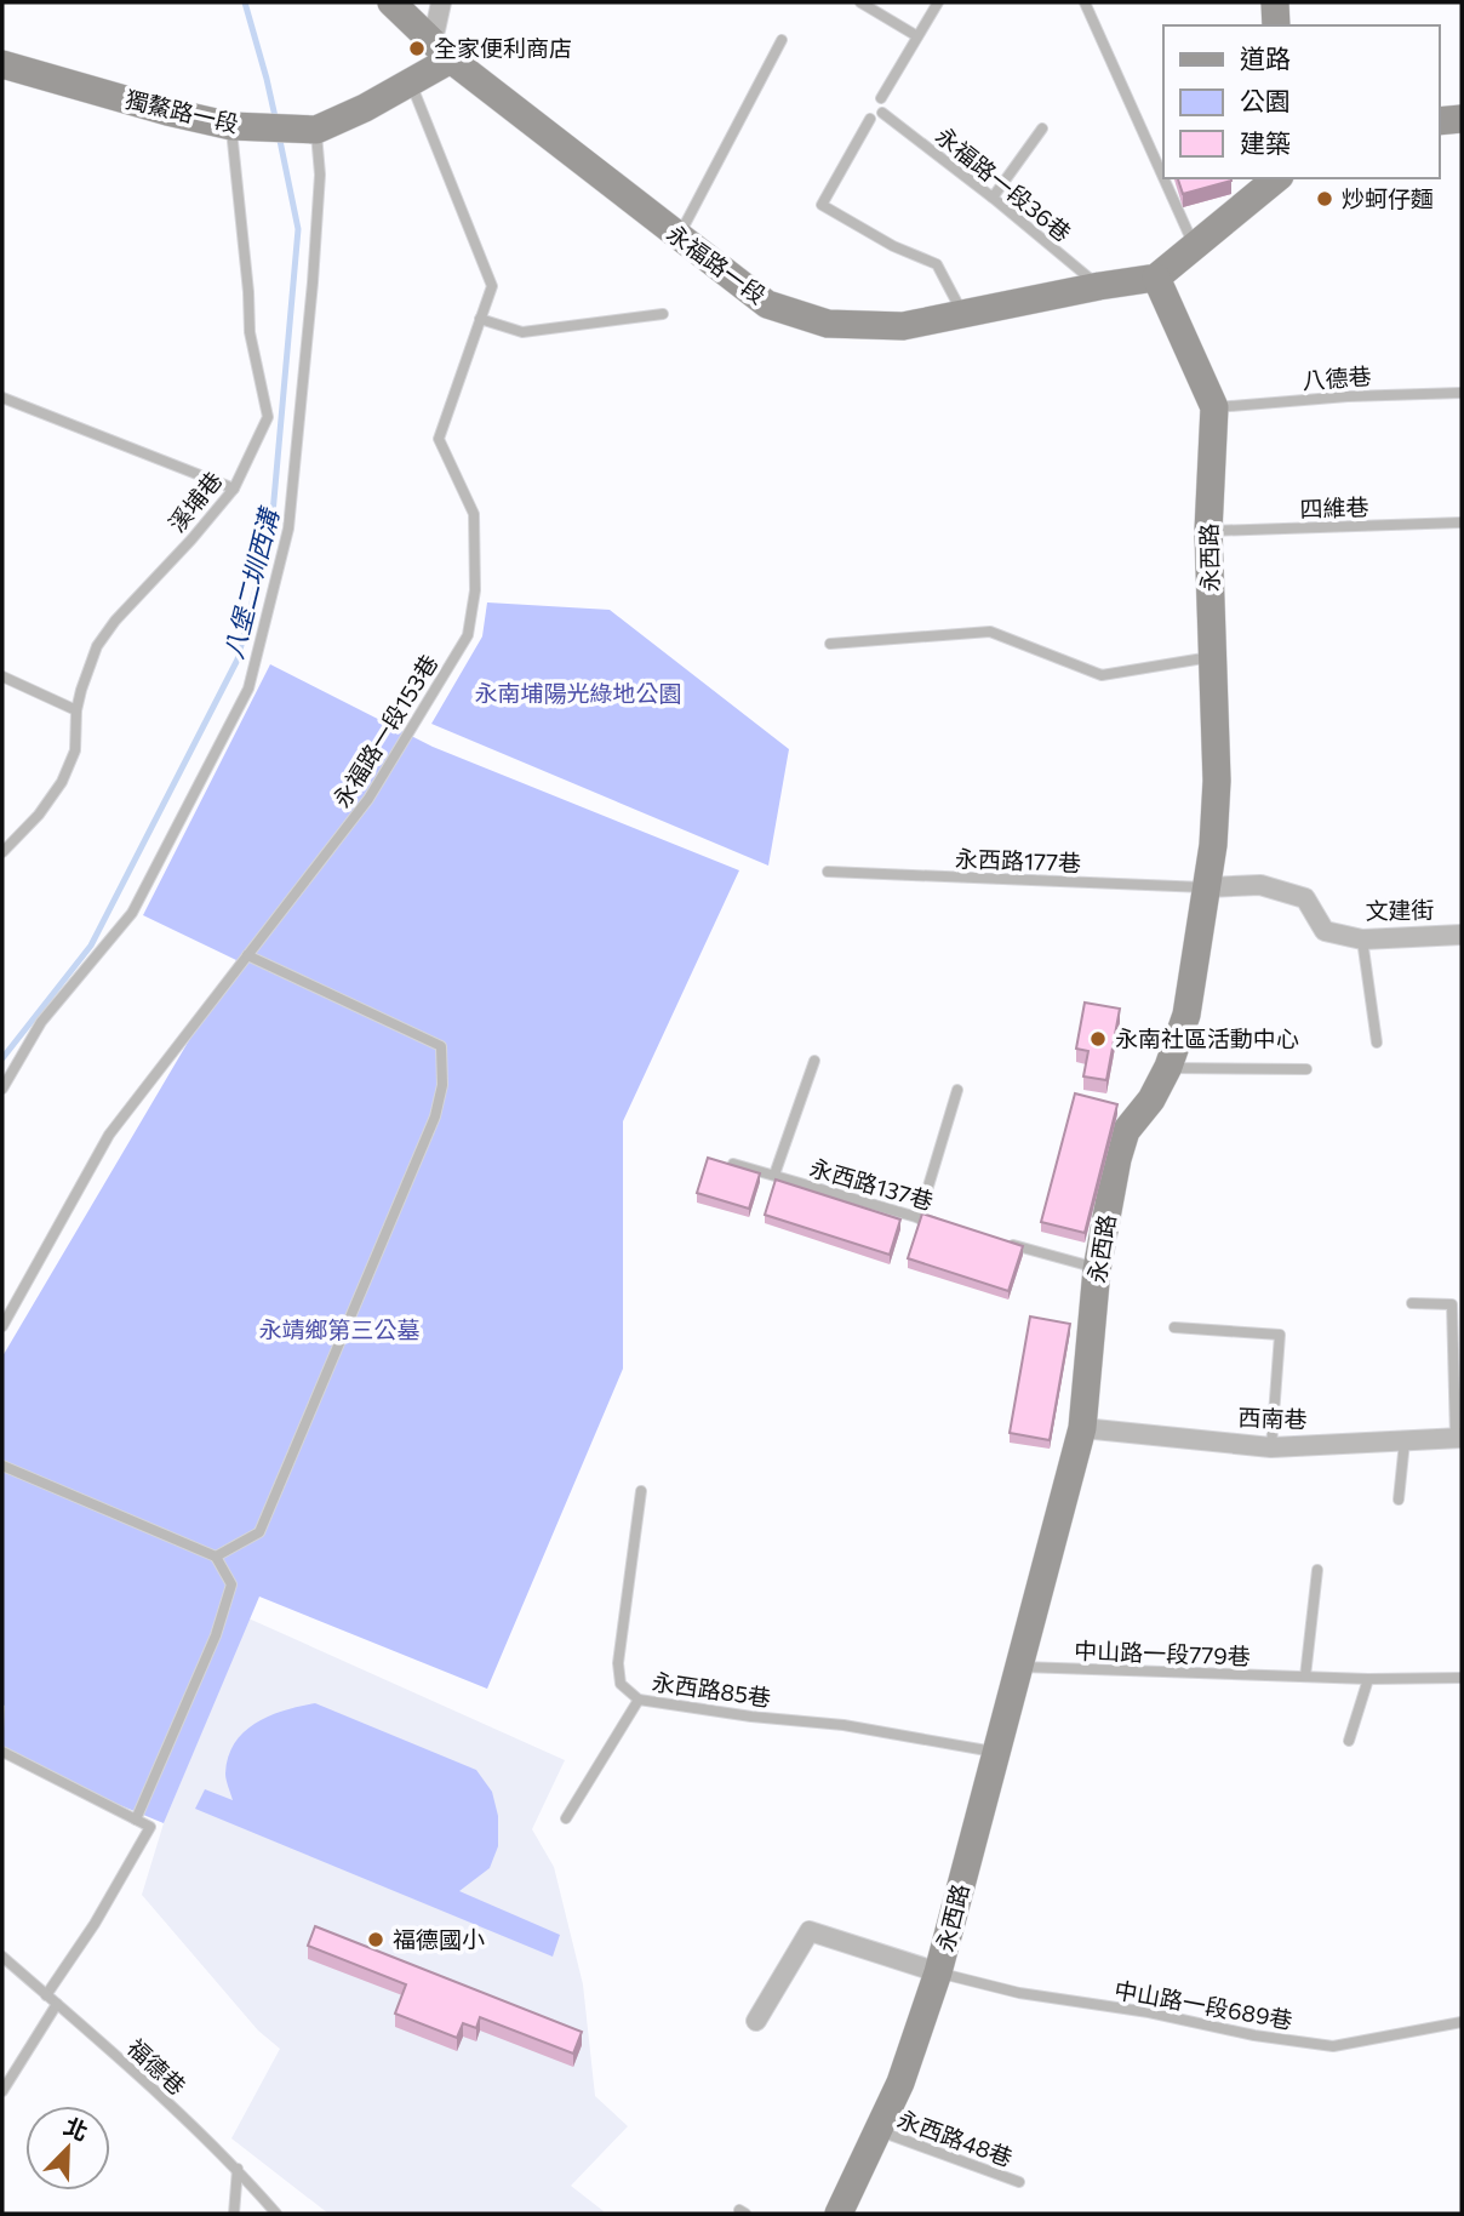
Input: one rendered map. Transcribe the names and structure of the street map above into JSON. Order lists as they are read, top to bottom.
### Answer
{
  "streets": {
    "street": [
      "獨鰲路一段",
      "永福路一段",
      "永西路",
      "文建街",
      "西南巷"
    ],
    "lane": [
      "永福路一段36巷",
      "八德巷",
      "溪埔巷",
      "四維巷",
      "永福路一段153巷",
      "永西路177巷",
      "永西路137巷",
      "中山路一段779巷",
      "永西路85巷",
      "中山路一段689巷",
      "福德巷",
      "永西路48巷"
    ]
  },
  "crossings": [
    ["獨鰲路一段", "永福路一段"],
    ["獨鰲路一段", "溪埔巷"],
    ["獨鰲路一段", "永福路一段153巷"],
    ["永福路一段36巷", "永福路一段"],
    ["永福路一段", "永西路"],
    ["八德巷", "永西路"],
    ["四維巷", "永西路"],
    ["永西路", "永西路177巷"],
    ["永西路", "文建街"],
    ["永西路", "西南巷"],
    ["永西路", "中山路一段779巷"],
    ["永西路", "永西路85巷"],
    ["永西路", "中山路一段689巷"],
    ["永西路", "永西路48巷"],
    ["永西路177巷", "文建街"]
  ],
  "water": ["八堡二圳西溝"],
  "parks": ["永南埔陽光綠地公園", "永靖鄉第三公墓"],
  "places": [
    "全家便利商店",
    "炒蚵仔麵",
    "永南社區活動中心",
    "福德國小"
  ],
  "legend": ["道路", "公園", "建築"],
  "north": "top right"
}
